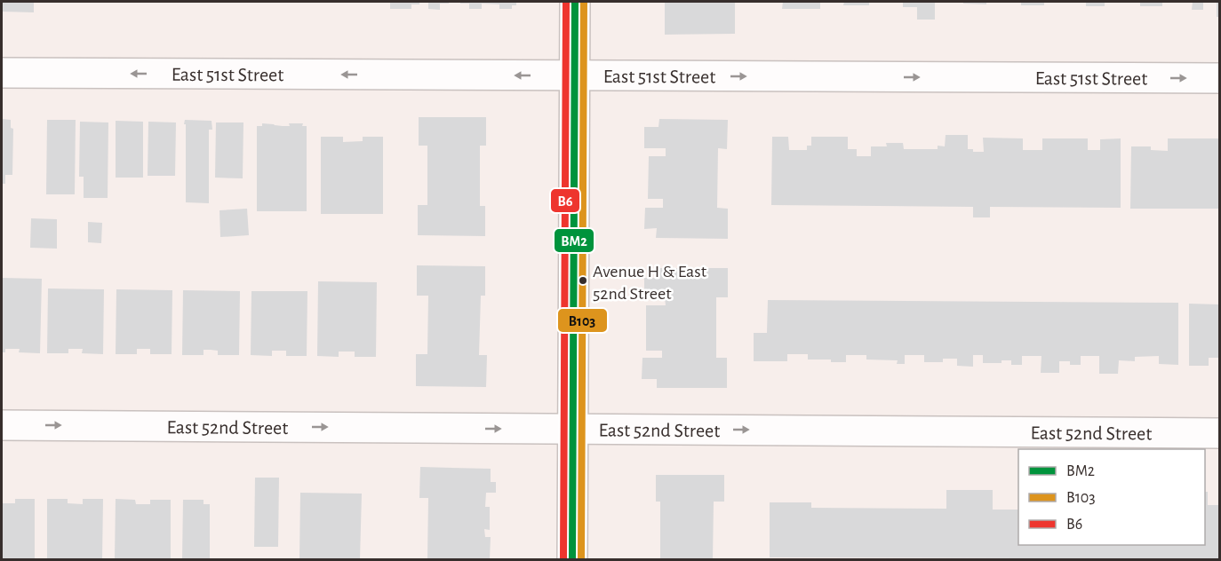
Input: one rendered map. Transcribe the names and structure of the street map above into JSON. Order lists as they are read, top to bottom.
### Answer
{
  "streets": {
    "street": ["East 51st Street", "East 52nd Street"]
  },
  "one_way": ["East 52nd Street"],
  "places": ["Avenue H & East 52nd Street"],
  "lines": ["transit line BM2", "transit line B103", "transit line B6"],
  "legend": ["BM2", "B103", "B6"]
}
